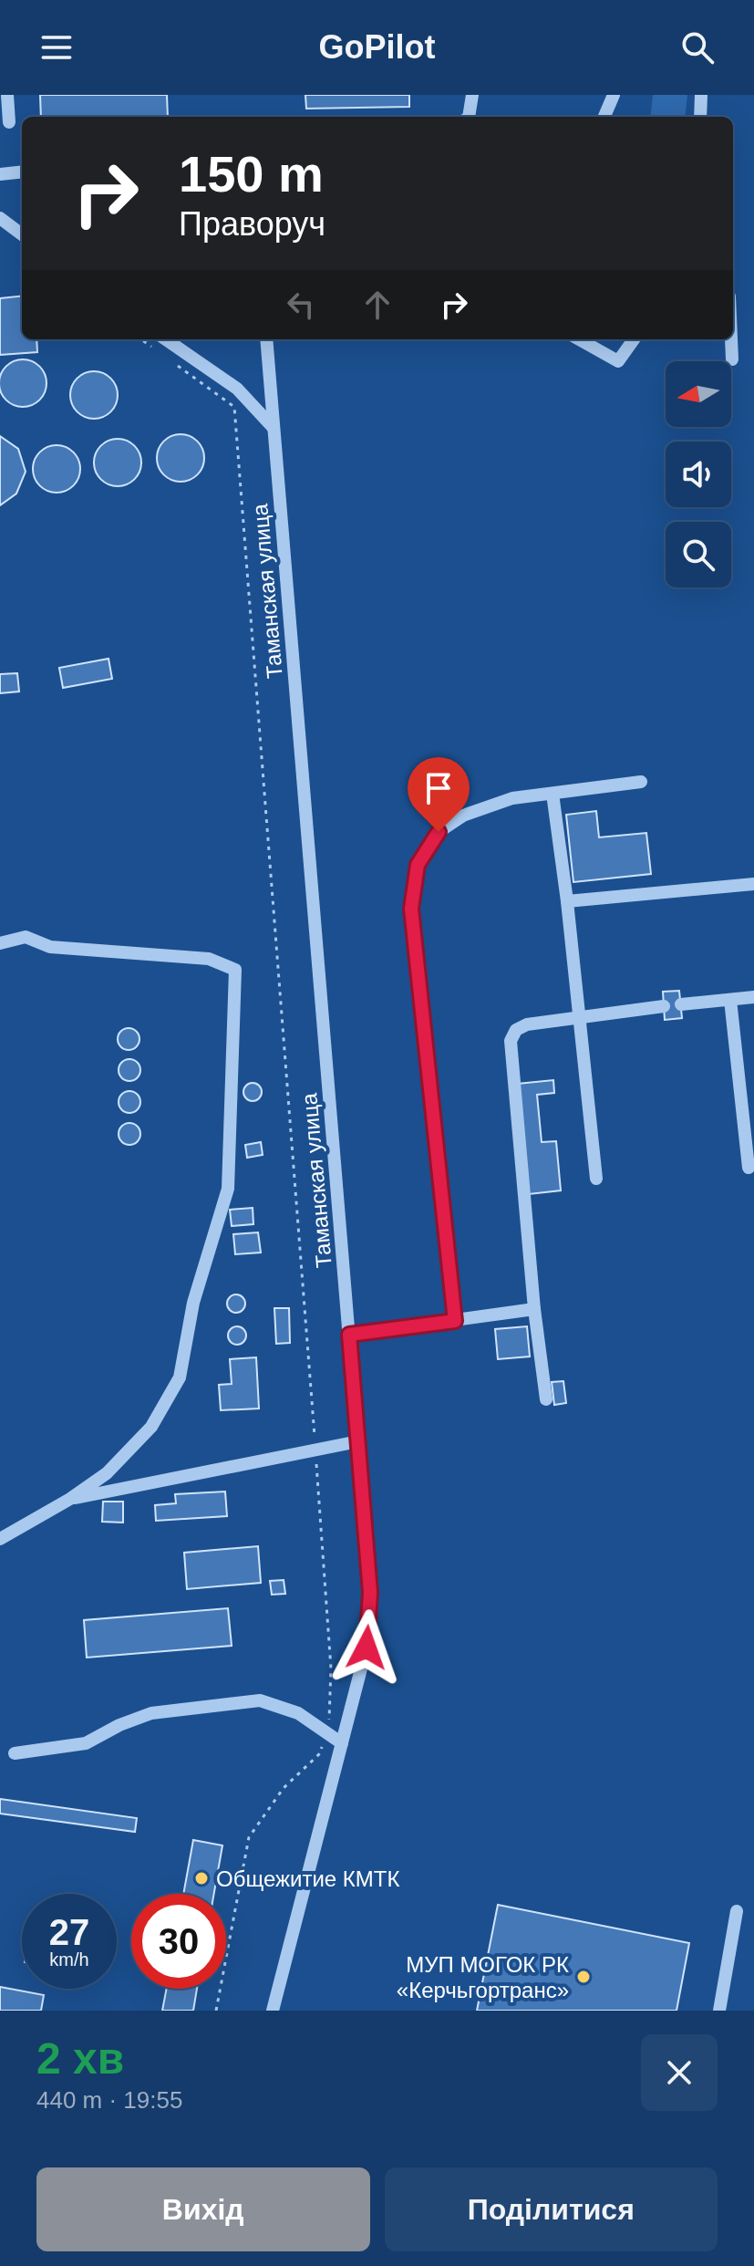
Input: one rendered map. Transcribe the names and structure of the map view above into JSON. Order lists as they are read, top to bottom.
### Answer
{
  "streets": {
    "street": ["Таманская улица"]
  },
  "places": ["Общежитие КМТК", "МУП МОГОК РК «Керчьгортранс»"],
  "north": "left",
  "page": {
    "header": "GoPilot",
    "turn": ["150 m", "Праворуч"],
    "speed": "27 km/h",
    "limit": "30",
    "heading": ["2 хв", "440 m · 19:55"],
    "buttons": ["Вихід", "Поділитися"]
  }
}
